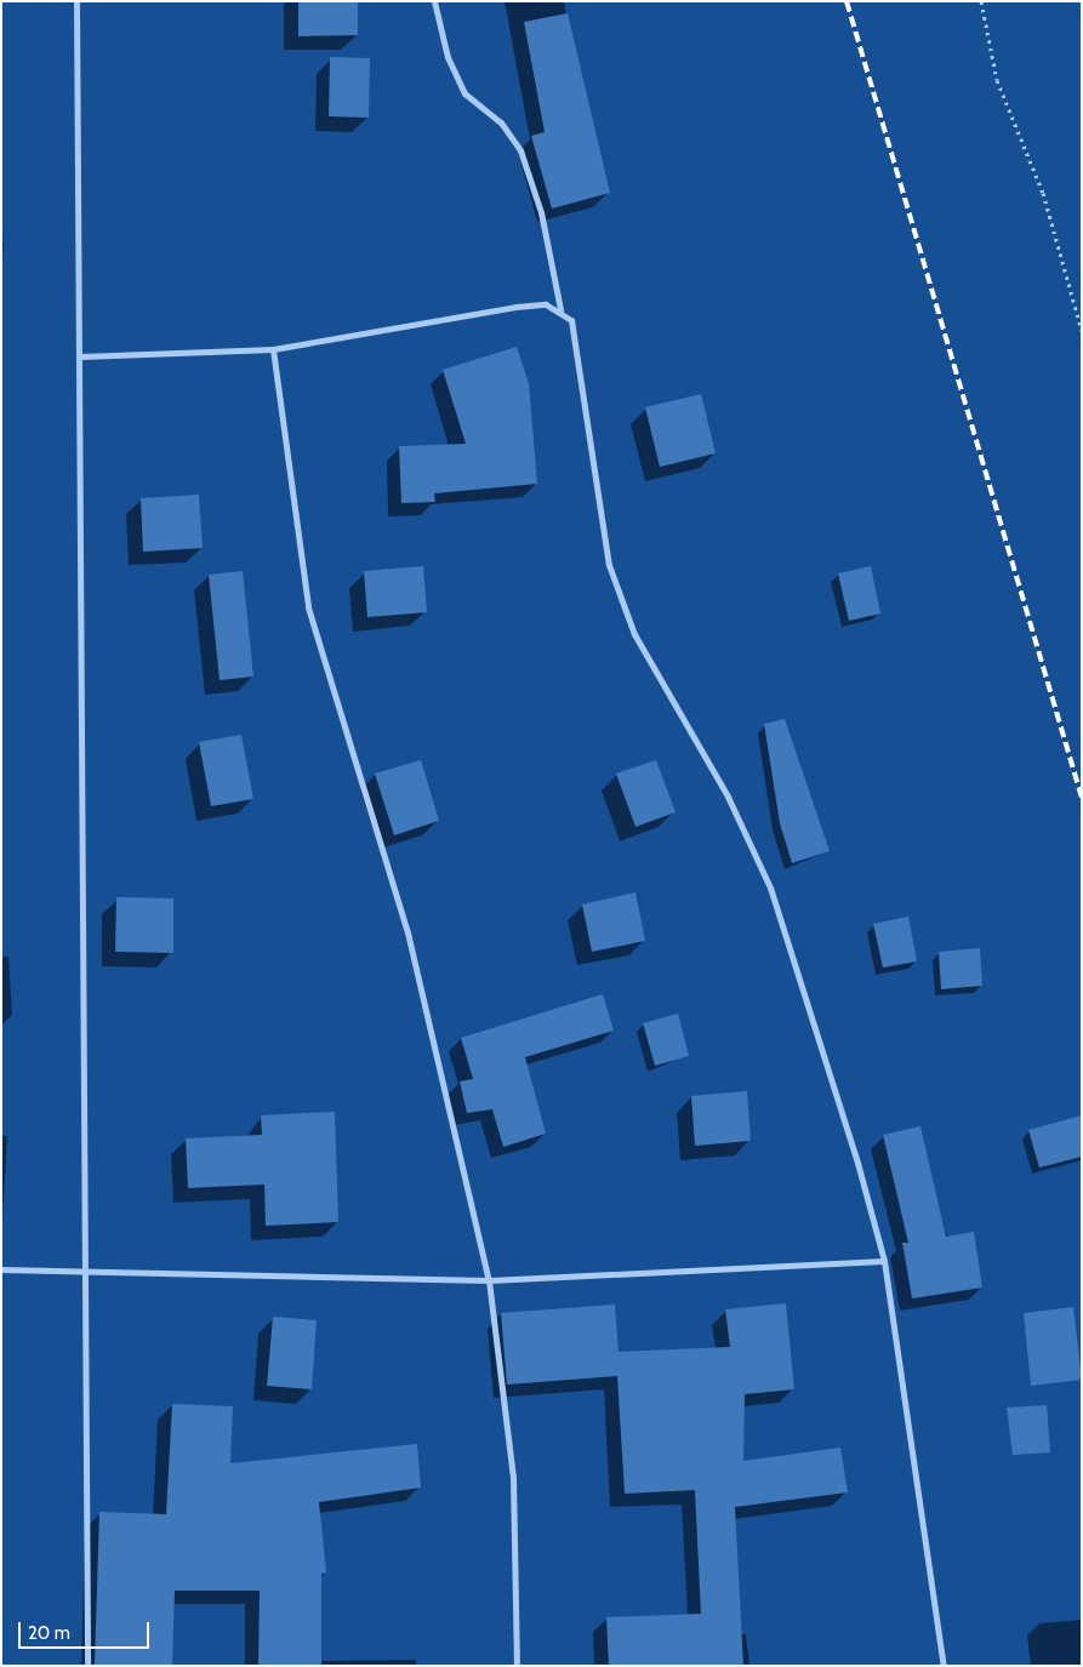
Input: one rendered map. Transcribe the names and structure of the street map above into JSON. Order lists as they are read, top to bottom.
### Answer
{
  "scale_bar": "20 m"
}
